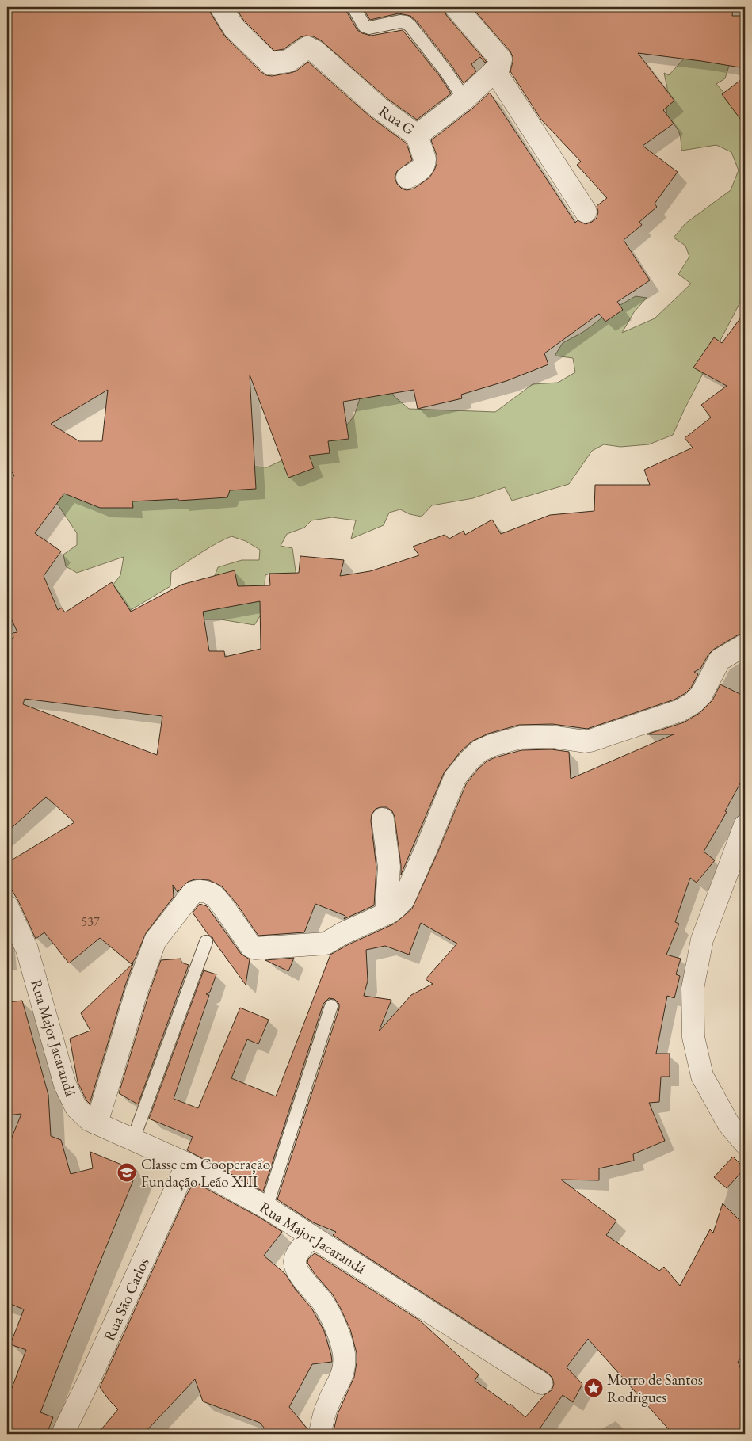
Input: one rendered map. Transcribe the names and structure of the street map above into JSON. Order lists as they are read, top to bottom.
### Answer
{
  "streets": {
    "street": ["Rua G", "Rua Major Jacarandá", "Rua São Carlos"]
  },
  "crossings": [
    ["Rua Major Jacarandá", "Rua São Carlos"]
  ],
  "places": {
    "school or university": ["Classe em Cooperação Fundação Leão XIII"],
    "place": ["Morro de Santos Rodrigues"]
  },
  "house_numbers": ["537"]
}
